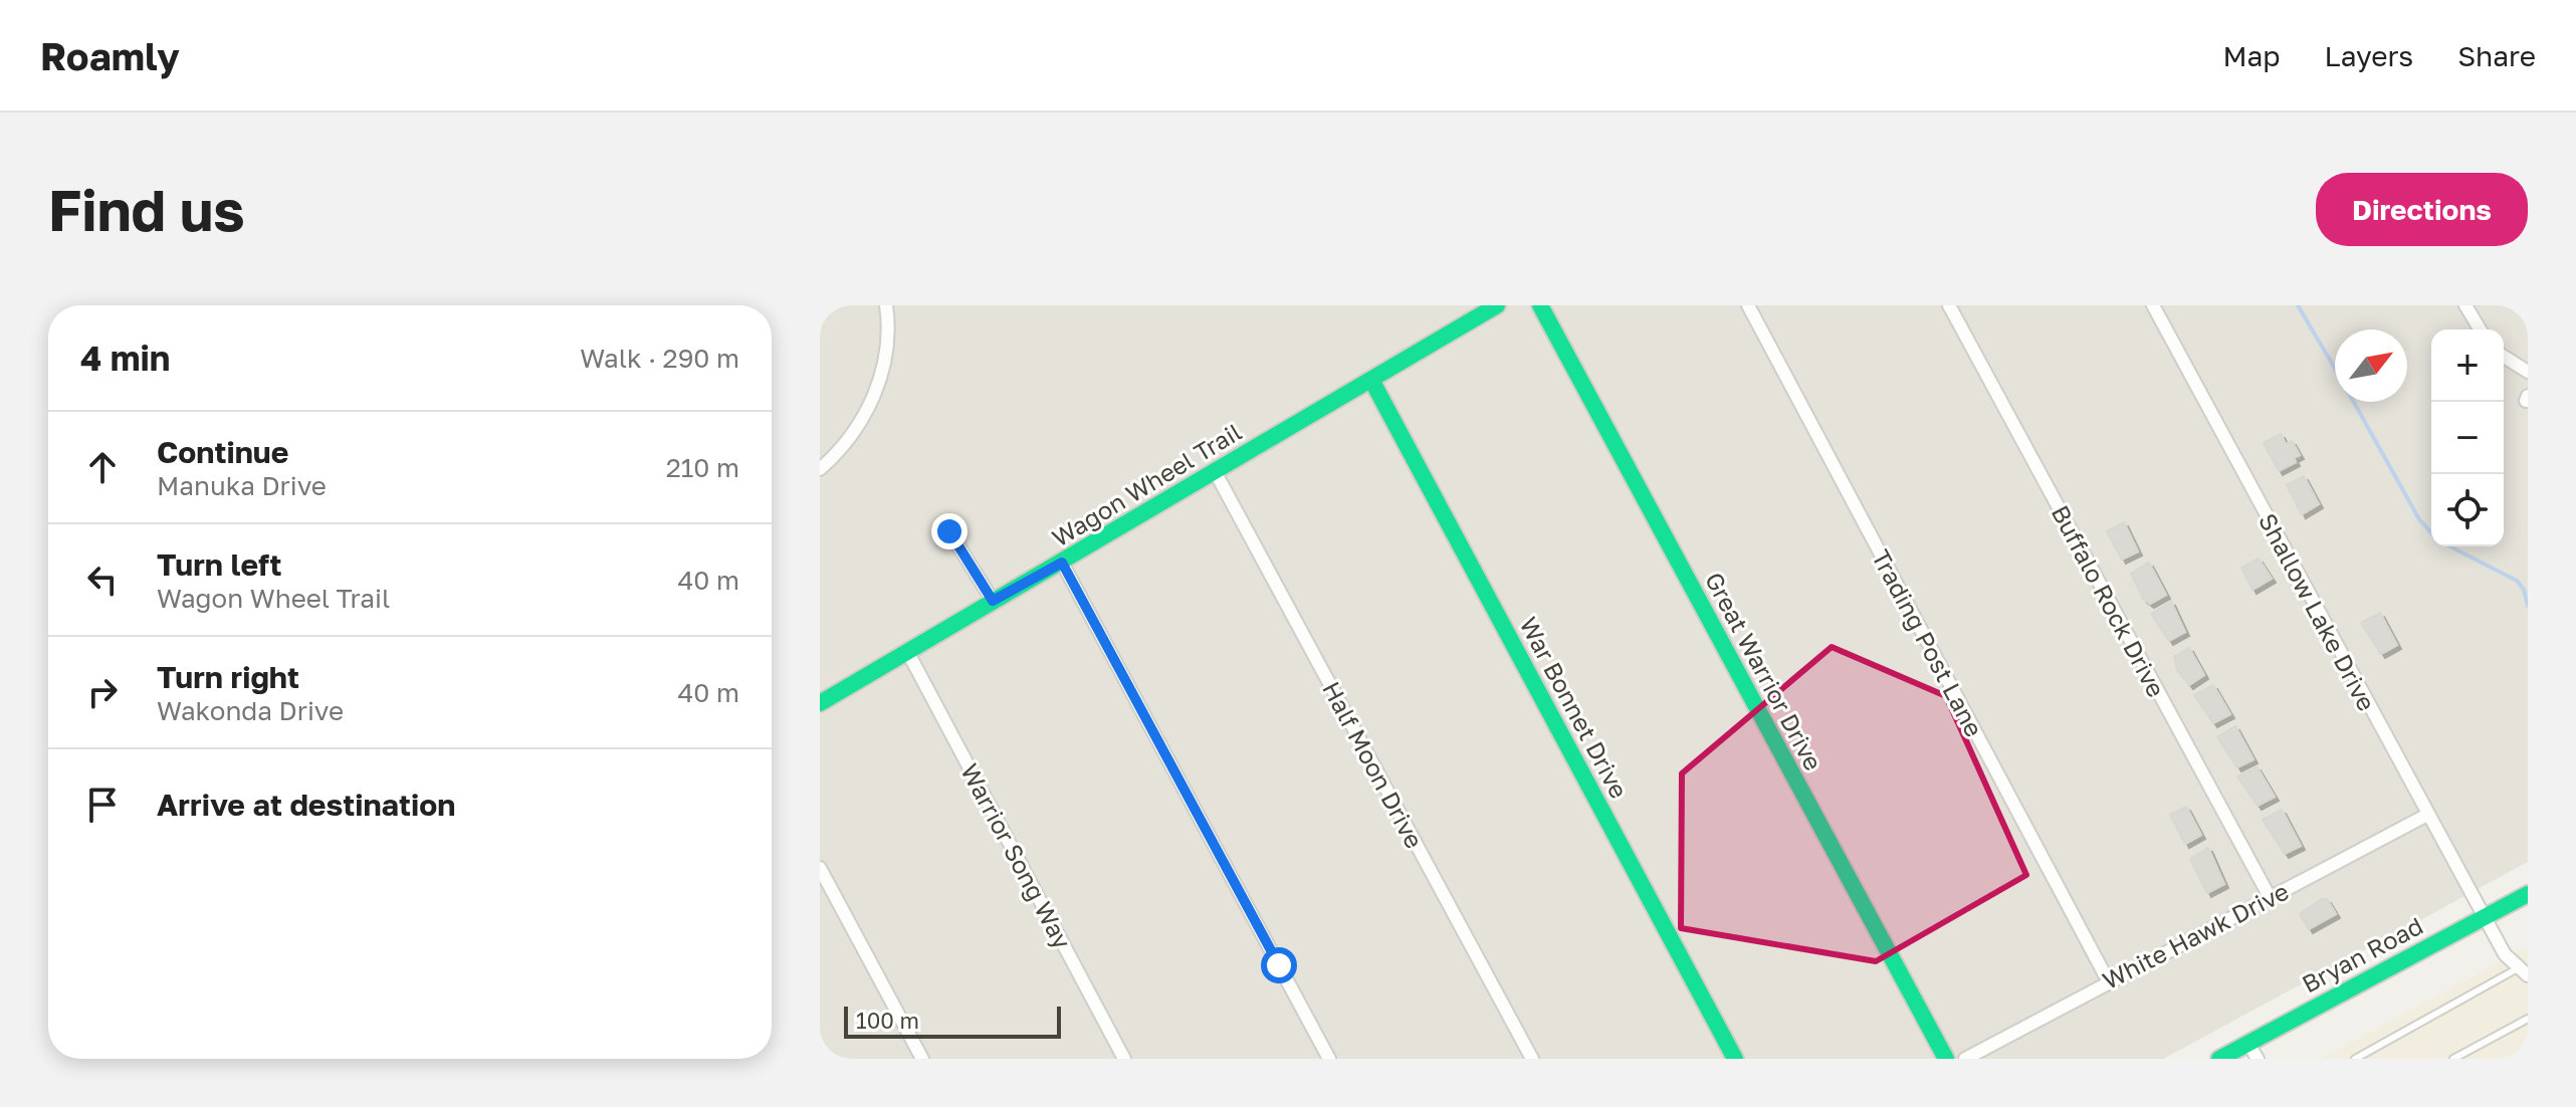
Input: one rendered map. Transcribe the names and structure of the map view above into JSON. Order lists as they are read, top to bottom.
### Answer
{
  "streets": {
    "street": [
      "Wagon Wheel Trail",
      "Buffalo Rock Drive",
      "Shallow Lake Drive",
      "Trading Post Lane",
      "Great Warrior Drive",
      "War Bonnet Drive",
      "Half Moon Drive",
      "Warrior Song Way",
      "White Hawk Drive",
      "Bryan Road"
    ]
  },
  "crossings": [
    ["Wagon Wheel Trail", "War Bonnet Drive"],
    ["Wagon Wheel Trail", "Half Moon Drive"],
    ["Wagon Wheel Trail", "Warrior Song Way"],
    ["Buffalo Rock Drive", "White Hawk Drive"],
    ["Shallow Lake Drive", "White Hawk Drive"],
    ["Shallow Lake Drive", "Bryan Road"],
    ["Trading Post Lane", "White Hawk Drive"]
  ],
  "scale_bar": "100 m",
  "north": "top right",
  "page": {
    "header": "Roamly",
    "nav": ["Map", "Layers", "Share"],
    "buttons": "Directions",
    "title": "Find us",
    "heading": ["4 min", "Walk · 290 m"],
    "map_buttons": ["+", "−"],
    "list": [
      ["Continue", "Manuka Drive", "210 m"],
      ["Turn left", "Wagon Wheel Trail", "40 m"],
      ["Turn right", "Wakonda Drive", "40 m"],
      "Arrive at destination"
    ],
    "scale": "100 m"
  }
}
